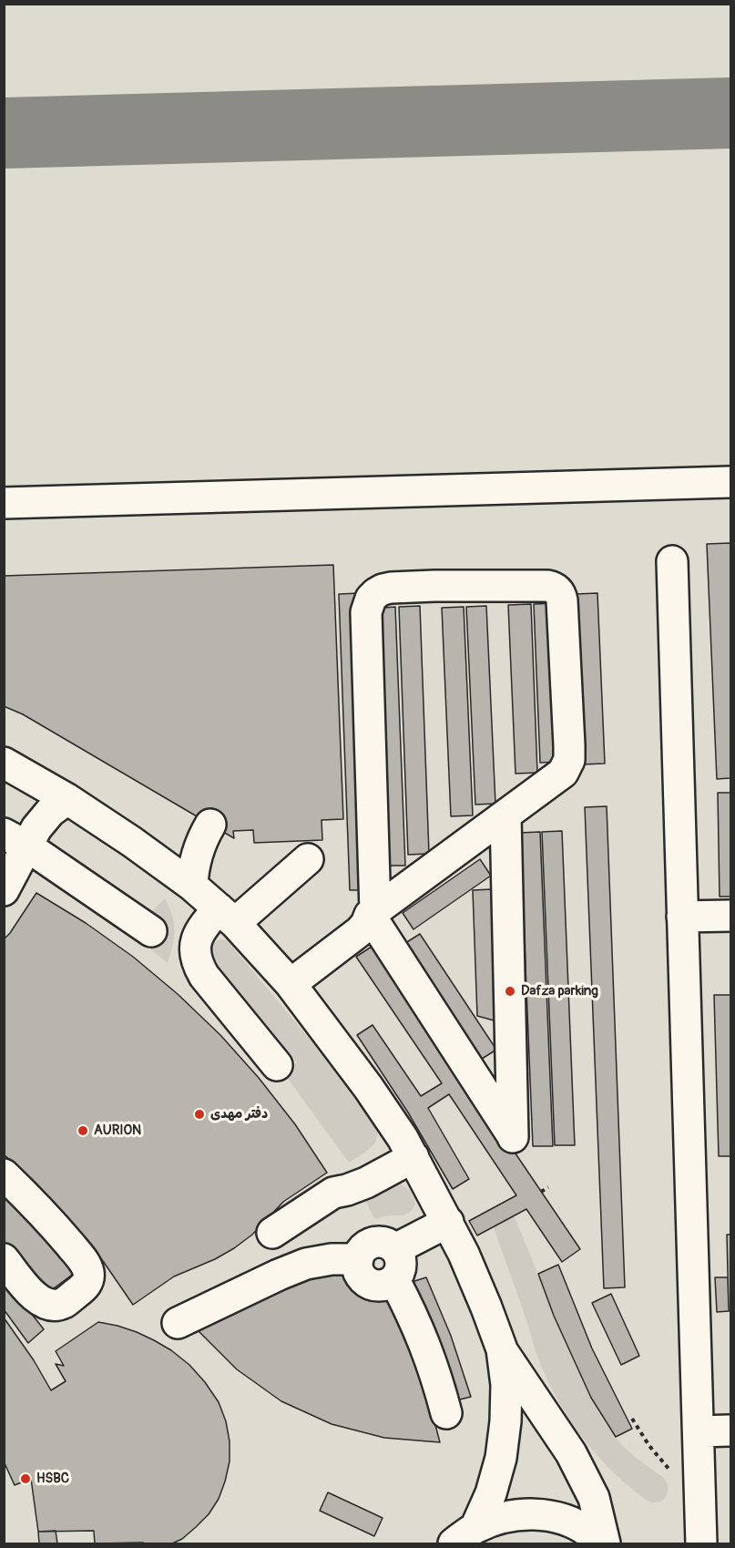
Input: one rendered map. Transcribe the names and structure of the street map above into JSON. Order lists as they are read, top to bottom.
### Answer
{
  "places": [
    "Dafza parking",
    "دفتر مهدى",
    "AURION",
    "HSBC"
  ]
}
